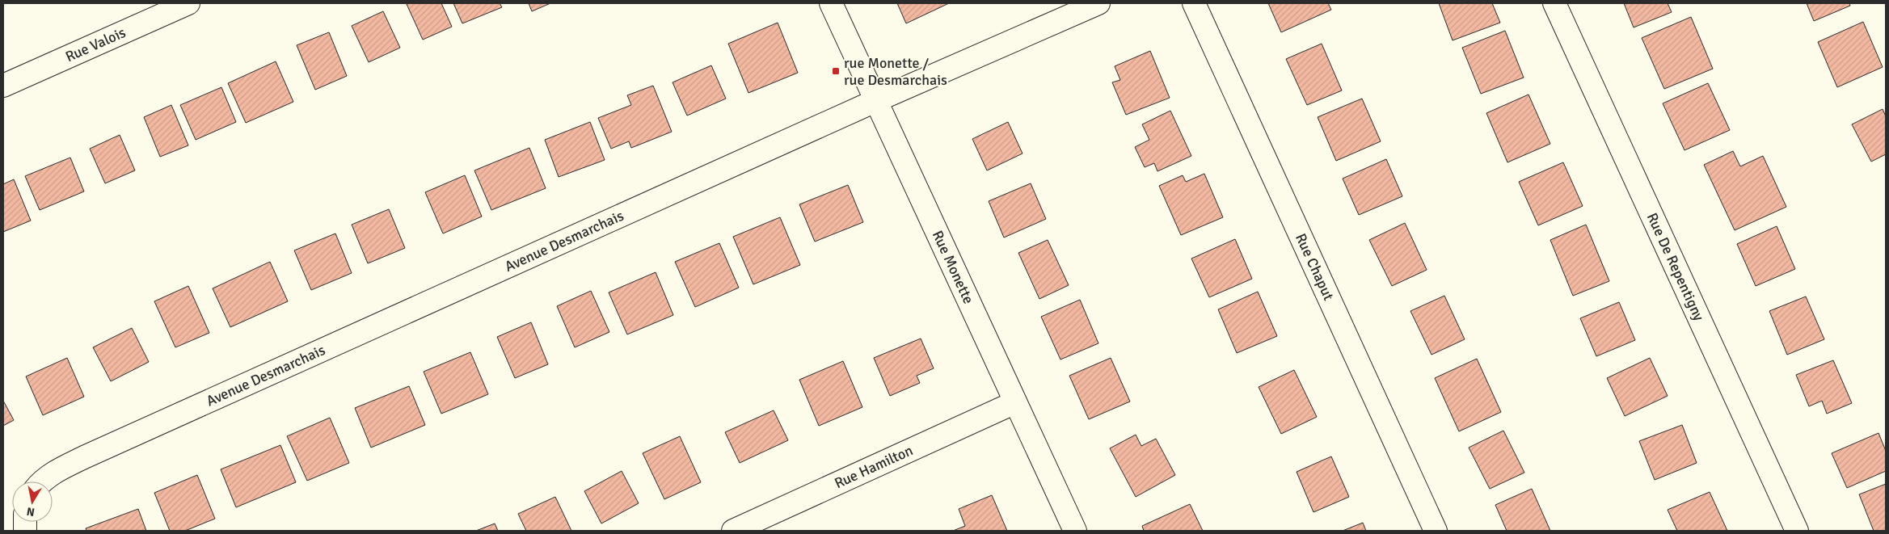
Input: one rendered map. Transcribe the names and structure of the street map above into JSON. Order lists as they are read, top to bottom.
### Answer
{
  "streets": {
    "street": [
      "Rue Valois",
      "Avenue Desmarchais",
      "Rue Monette",
      "Rue Chaput",
      "Rue De Repentigny",
      "Rue Hamilton"
    ]
  },
  "crossings": [
    ["Avenue Desmarchais", "Rue Monette"],
    ["Rue Monette", "Rue Hamilton"]
  ],
  "places": {
    "transit": ["rue Monette / rue Desmarchais"]
  },
  "north": "bottom"
}
